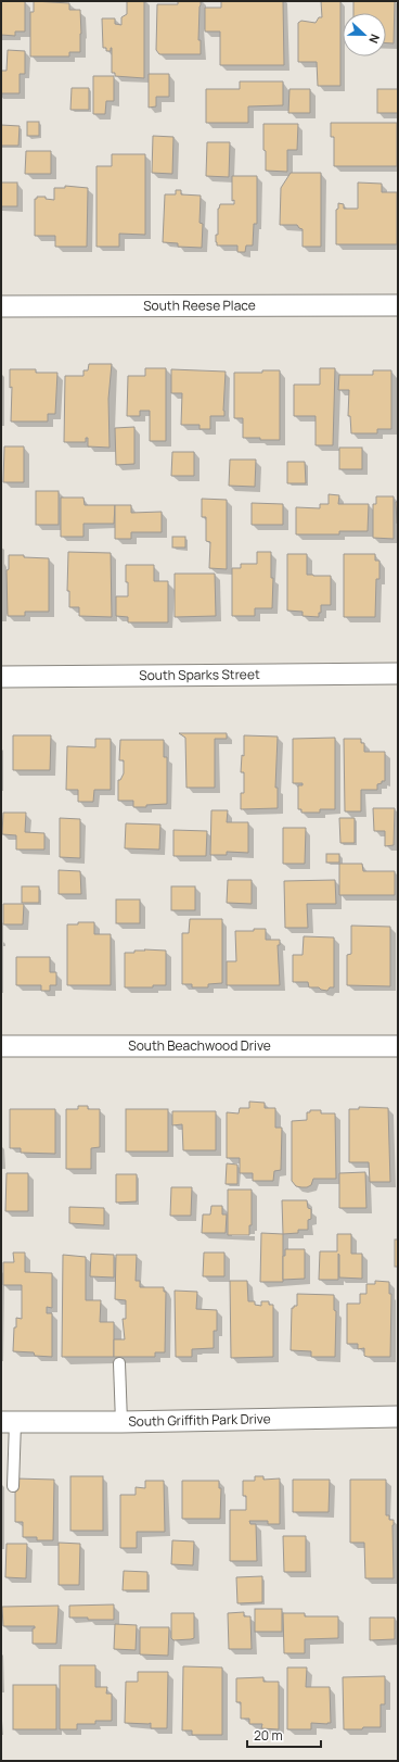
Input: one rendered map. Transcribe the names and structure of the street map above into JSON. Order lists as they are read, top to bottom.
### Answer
{
  "streets": {
    "street": [
      "South Reese Place",
      "South Sparks Street",
      "South Beachwood Drive",
      "South Griffith Park Drive"
    ]
  },
  "scale_bar": "20 m",
  "north": "right"
}
